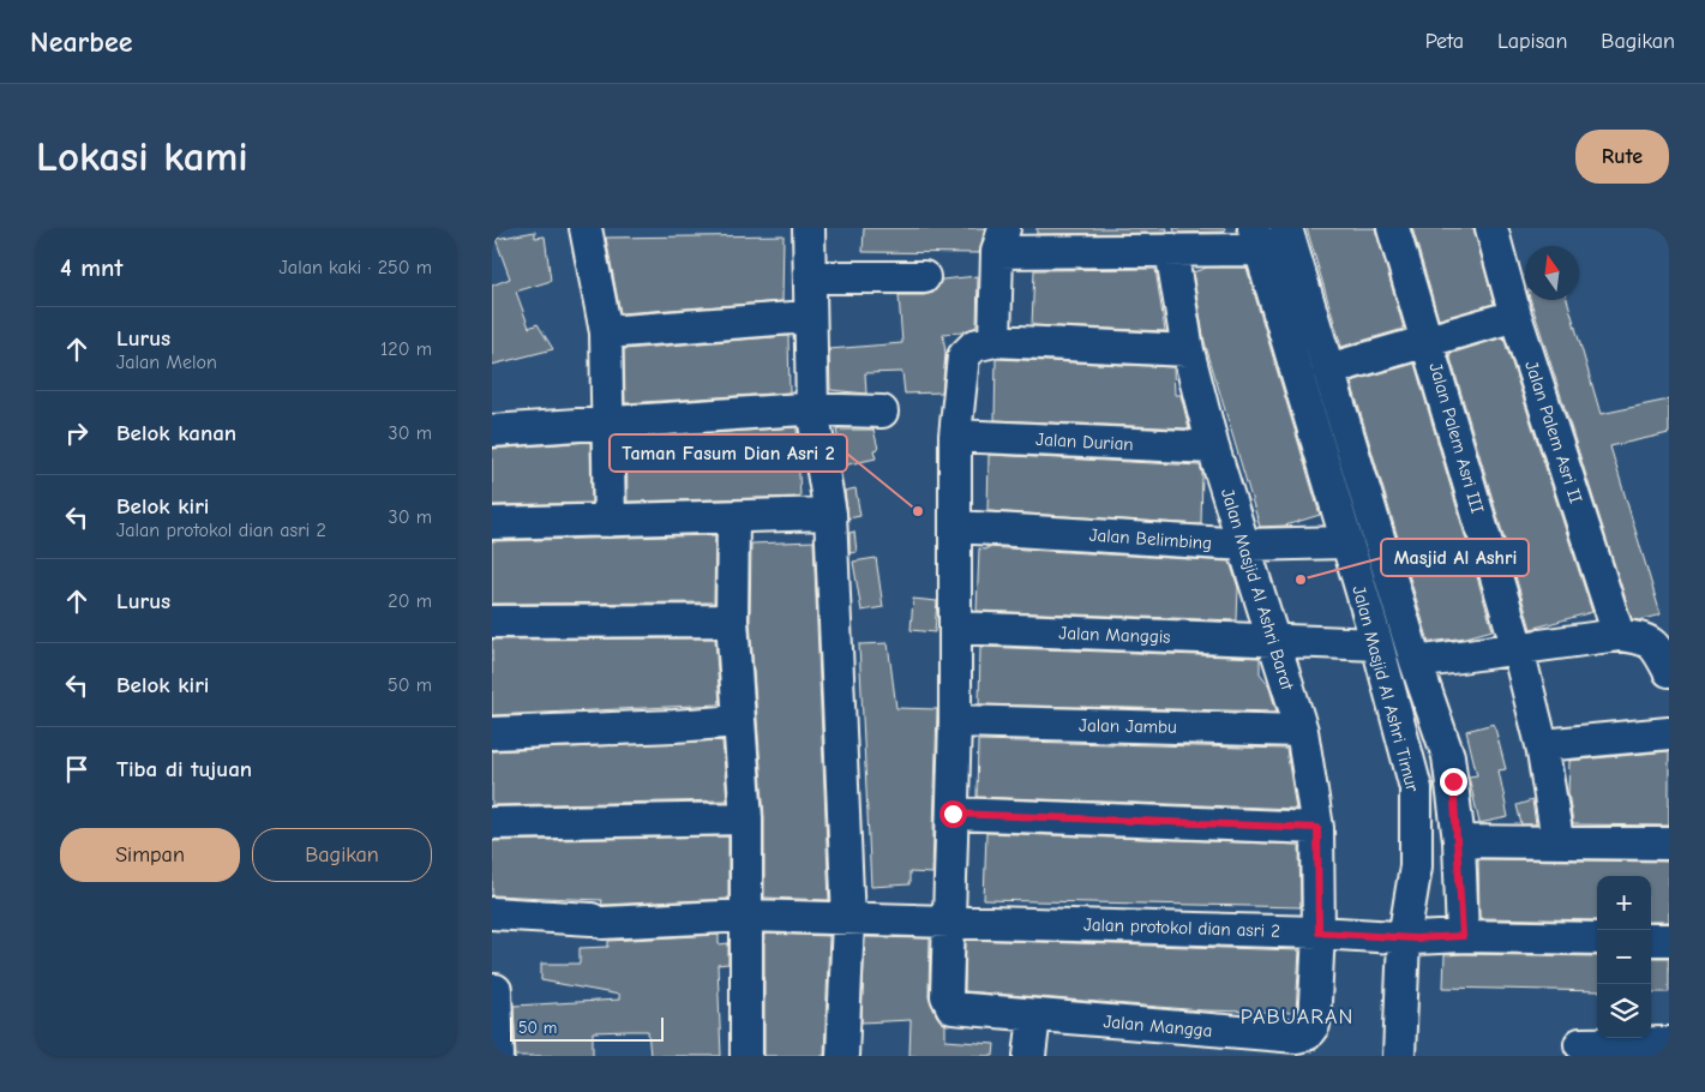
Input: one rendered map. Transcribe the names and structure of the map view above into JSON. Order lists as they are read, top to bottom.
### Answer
{
  "streets": {
    "street": [
      "Jalan Palem Asri II",
      "Jalan Palem Asri III",
      "Jalan Durian",
      "Jalan Belimbing",
      "Jalan Masjid Al Ashri Barat",
      "Jalan Manggis",
      "Jalan Masjid Al Ashri Timur",
      "Jalan Jambu",
      "Jalan protokol dian asri 2",
      "Jalan Mangga"
    ]
  },
  "crossings": [
    ["Jalan Durian", "Jalan Masjid Al Ashri Barat"],
    ["Jalan Belimbing", "Jalan Masjid Al Ashri Barat"],
    ["Jalan Belimbing", "Jalan Masjid Al Ashri Timur"],
    ["Jalan Masjid Al Ashri Barat", "Jalan Manggis"],
    ["Jalan Masjid Al Ashri Barat", "Jalan Jambu"],
    ["Jalan Masjid Al Ashri Barat", "Jalan protokol dian asri 2"],
    ["Jalan Masjid Al Ashri Barat", "Jalan Mangga"],
    ["Jalan Manggis", "Jalan Masjid Al Ashri Timur"],
    ["Jalan Masjid Al Ashri Timur", "Jalan protokol dian asri 2"],
    ["Jalan protokol dian asri 2", "Jalan Mangga"]
  ],
  "districts": ["PABUARAN"],
  "places": ["Taman Fasum Dian Asri 2", "Masjid Al Ashri"],
  "scale_bar": "50 m",
  "north": "top",
  "page": {
    "header": "Nearbee",
    "nav": ["Peta", "Lapisan", "Bagikan"],
    "buttons": [
      "Rute",
      ["Simpan", "Bagikan"]
    ],
    "title": "Lokasi kami",
    "heading": ["4 mnt", "Jalan kaki · 250 m"],
    "list": [
      ["Lurus", "Jalan Melon", "120 m"],
      ["Belok kanan", "30 m"],
      ["Belok kiri", "Jalan protokol dian asri 2", "30 m"],
      ["Lurus", "20 m"],
      ["Belok kiri", "50 m"],
      "Tiba di tujuan"
    ],
    "map_buttons": ["+", "−"],
    "scale": "50 m"
  }
}
